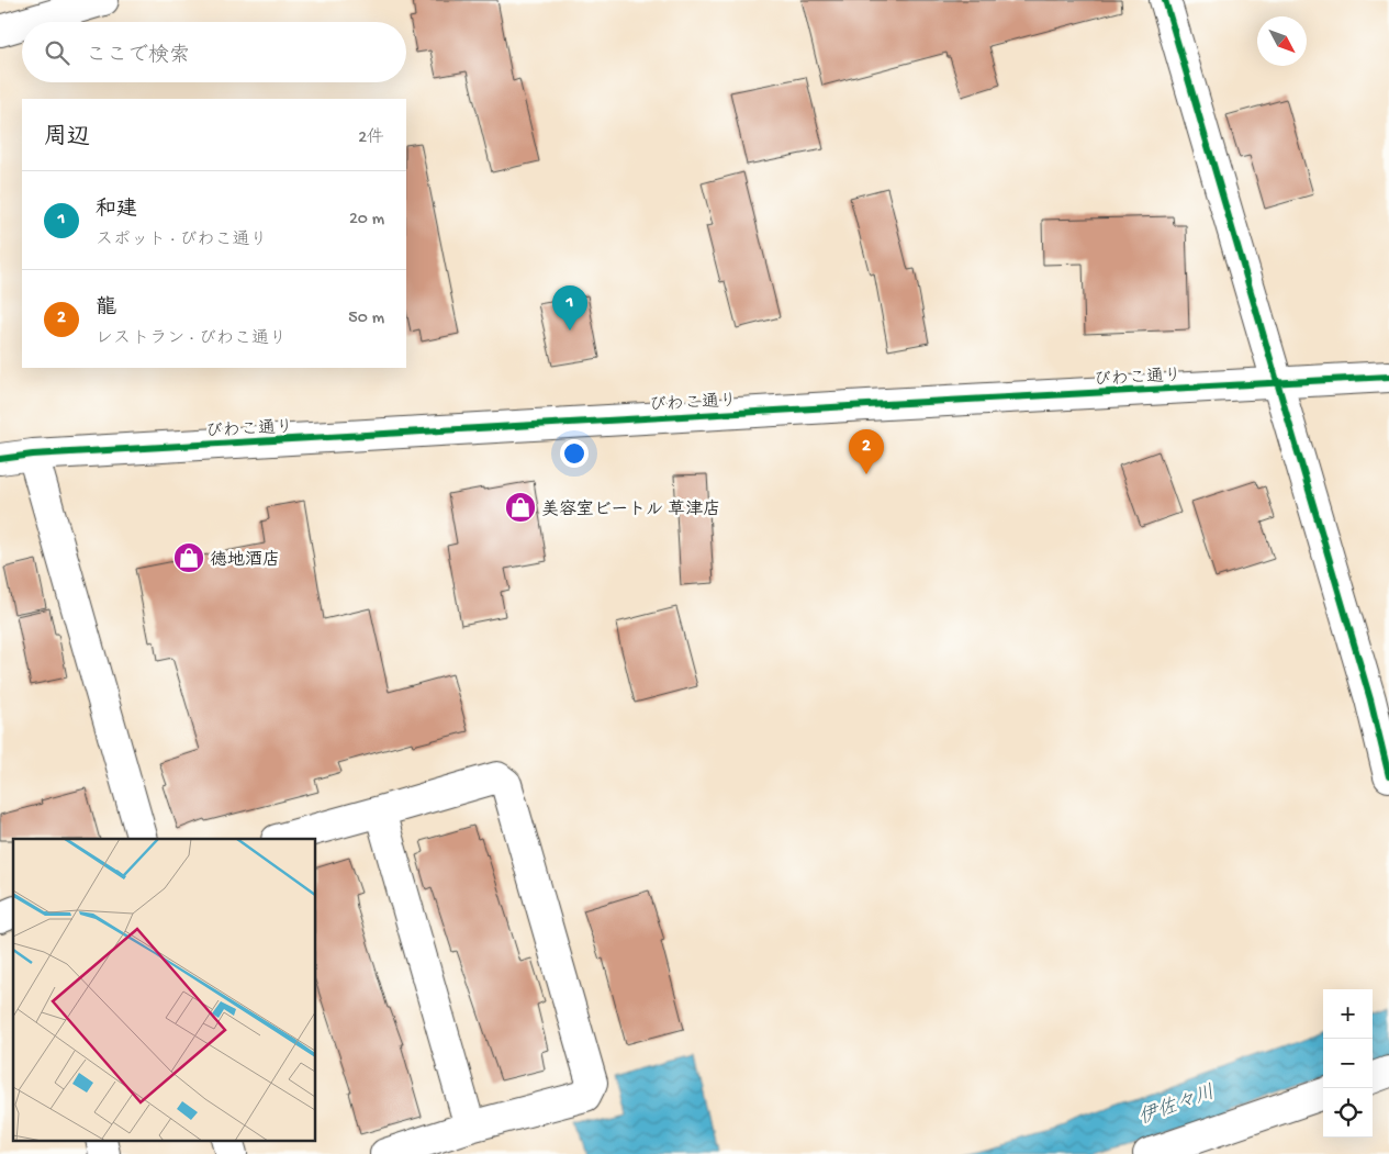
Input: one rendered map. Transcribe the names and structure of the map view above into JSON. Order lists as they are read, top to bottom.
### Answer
{
  "streets": {
    "street": ["びわこ通り"]
  },
  "water": ["伊佐々川"],
  "places": {
    "shop": ["美容室ビートル 草津店", "徳地酒店"]
  },
  "north": "bottom right",
  "page": {
    "search": "ここで検索",
    "heading": ["周辺", "2件"],
    "list": [
      {
        "mark": "1",
        "name": "和建",
        "note": "スポット · びわこ通り",
        "value": "20 m"
      },
      {
        "mark": "2",
        "name": "龍",
        "note": "レストラン · びわこ通り",
        "value": "50 m"
      }
    ],
    "pins": ["1", "2"],
    "map_buttons": ["+", "−"]
  }
}
